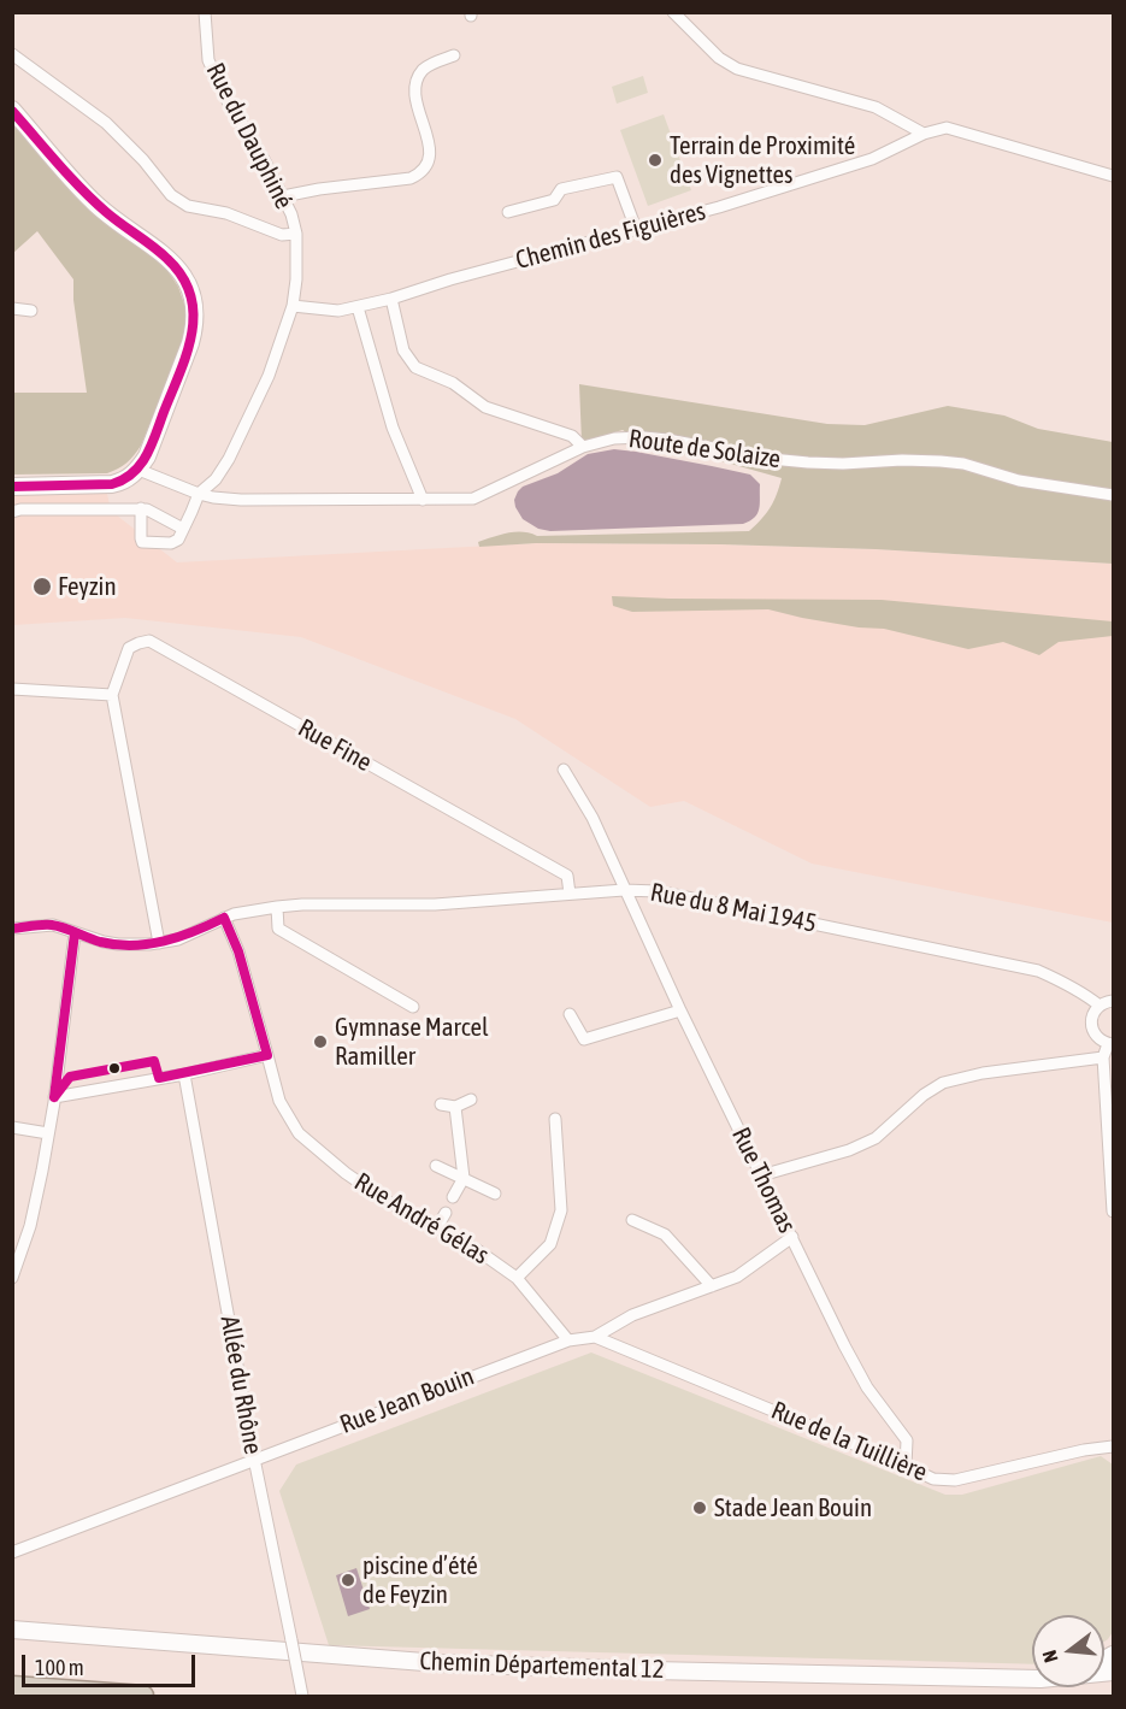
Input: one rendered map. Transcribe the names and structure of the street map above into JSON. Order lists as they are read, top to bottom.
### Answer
{
  "streets": {
    "main road": ["Chemin Départemental 12"],
    "street": [
      "Rue du Dauphiné",
      "Chemin des Figuières",
      "Route de Solaize",
      "Rue Fine",
      "Rue du 8 Mai 1945",
      "Rue Thomas",
      "Rue André Gélas",
      "Allée du Rhône",
      "Rue Jean Bouin",
      "Rue de la Tuillière"
    ]
  },
  "crossings": [
    ["Rue du Dauphiné", "Chemin des Figuières"],
    ["Rue du Dauphiné", "Route de Solaize"],
    ["Rue Fine", "Rue du 8 Mai 1945"],
    ["Rue du 8 Mai 1945", "Rue Thomas"],
    ["Rue du 8 Mai 1945", "Rue André Gélas"],
    ["Rue Thomas", "Rue Jean Bouin"],
    ["Rue Thomas", "Rue de la Tuillière"],
    ["Rue André Gélas", "Rue Jean Bouin"],
    ["Allée du Rhône", "Rue Jean Bouin"],
    ["Rue Jean Bouin", "Rue de la Tuillière"]
  ],
  "places": [
    "Terrain de Proximité des Vignettes",
    "Feyzin",
    "Gymnase Marcel Ramiller",
    "Stade Jean Bouin",
    "piscine d’été de Feyzin"
  ],
  "scale_bar": "100 m",
  "north": "left"
}
